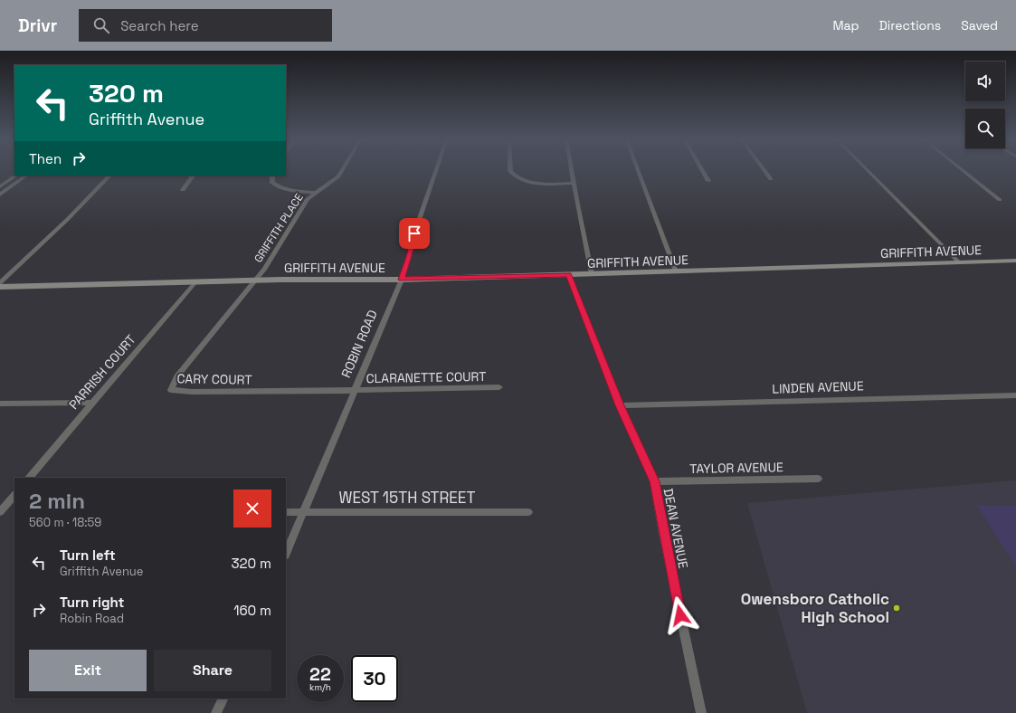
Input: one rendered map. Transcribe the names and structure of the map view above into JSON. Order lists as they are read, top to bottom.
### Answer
{
  "streets": {
    "street": [
      "GRIFFITH PLACE",
      "GRIFFITH AVENUE",
      "ROBIN ROAD",
      "PARRISH COURT",
      "CLARANETTE COURT",
      "CARY COURT",
      "LINDEN AVENUE",
      "TAYLOR AVENUE",
      "WEST 15TH STREET",
      "DEAN AVENUE"
    ]
  },
  "crossings": [
    ["GRIFFITH PLACE", "GRIFFITH AVENUE"],
    ["GRIFFITH PLACE", "CARY COURT"],
    ["GRIFFITH AVENUE", "ROBIN ROAD"],
    ["GRIFFITH AVENUE", "PARRISH COURT"],
    ["GRIFFITH AVENUE", "CARY COURT"],
    ["GRIFFITH AVENUE", "DEAN AVENUE"],
    ["ROBIN ROAD", "CLARANETTE COURT"],
    ["ROBIN ROAD", "CARY COURT"],
    ["ROBIN ROAD", "WEST 15TH STREET"],
    ["CLARANETTE COURT", "CARY COURT"],
    ["LINDEN AVENUE", "DEAN AVENUE"],
    ["TAYLOR AVENUE", "DEAN AVENUE"]
  ],
  "places": ["Owensboro Catholic High School"],
  "page": {
    "header": "Drivr",
    "search": "Search here",
    "nav": ["Map", "Directions", "Saved"],
    "turn": ["320 m", "Griffith Avenue"],
    "then": "Then",
    "heading": ["2 min", "560 m · 18:59"],
    "list": [
      {
        "name": "Turn left",
        "note": "Griffith Avenue",
        "value": "320 m"
      },
      {
        "name": "Turn right",
        "note": "Robin Road",
        "value": "160 m"
      }
    ],
    "buttons": ["Exit", "Share"],
    "speed": "22 km/h",
    "limit": "30"
  }
}
